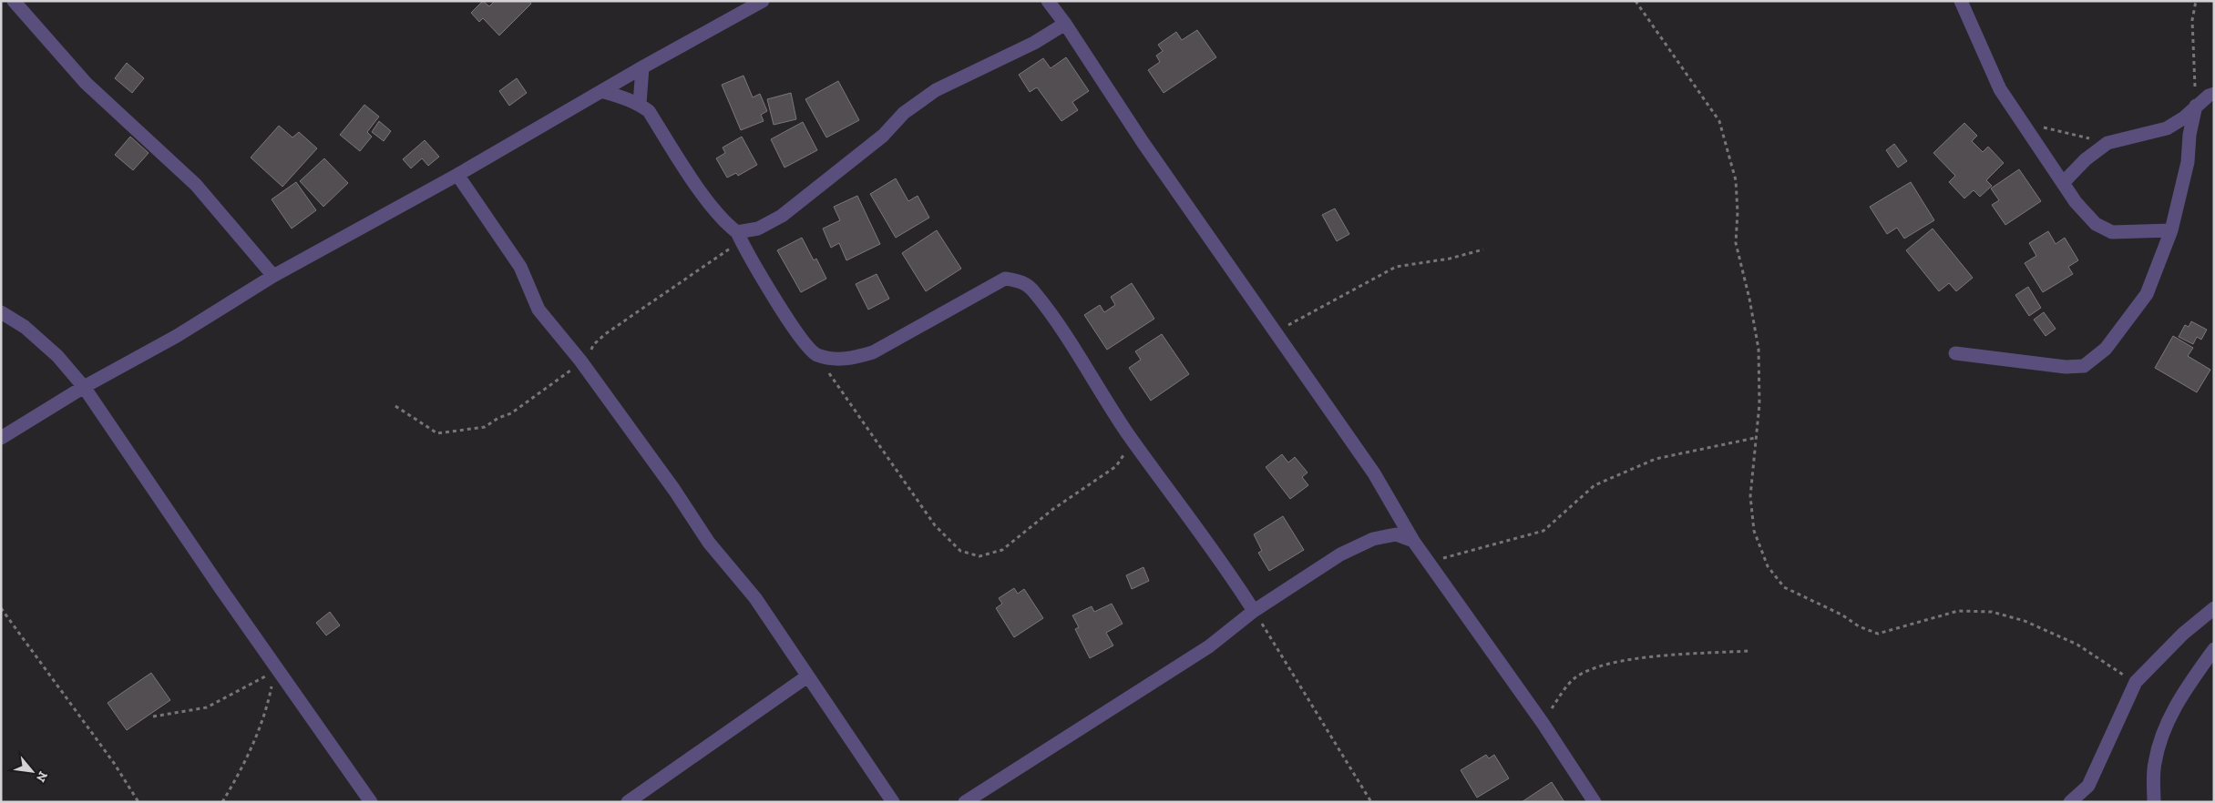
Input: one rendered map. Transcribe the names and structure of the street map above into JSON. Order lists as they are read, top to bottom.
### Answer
{
  "north": "bottom right"
}
